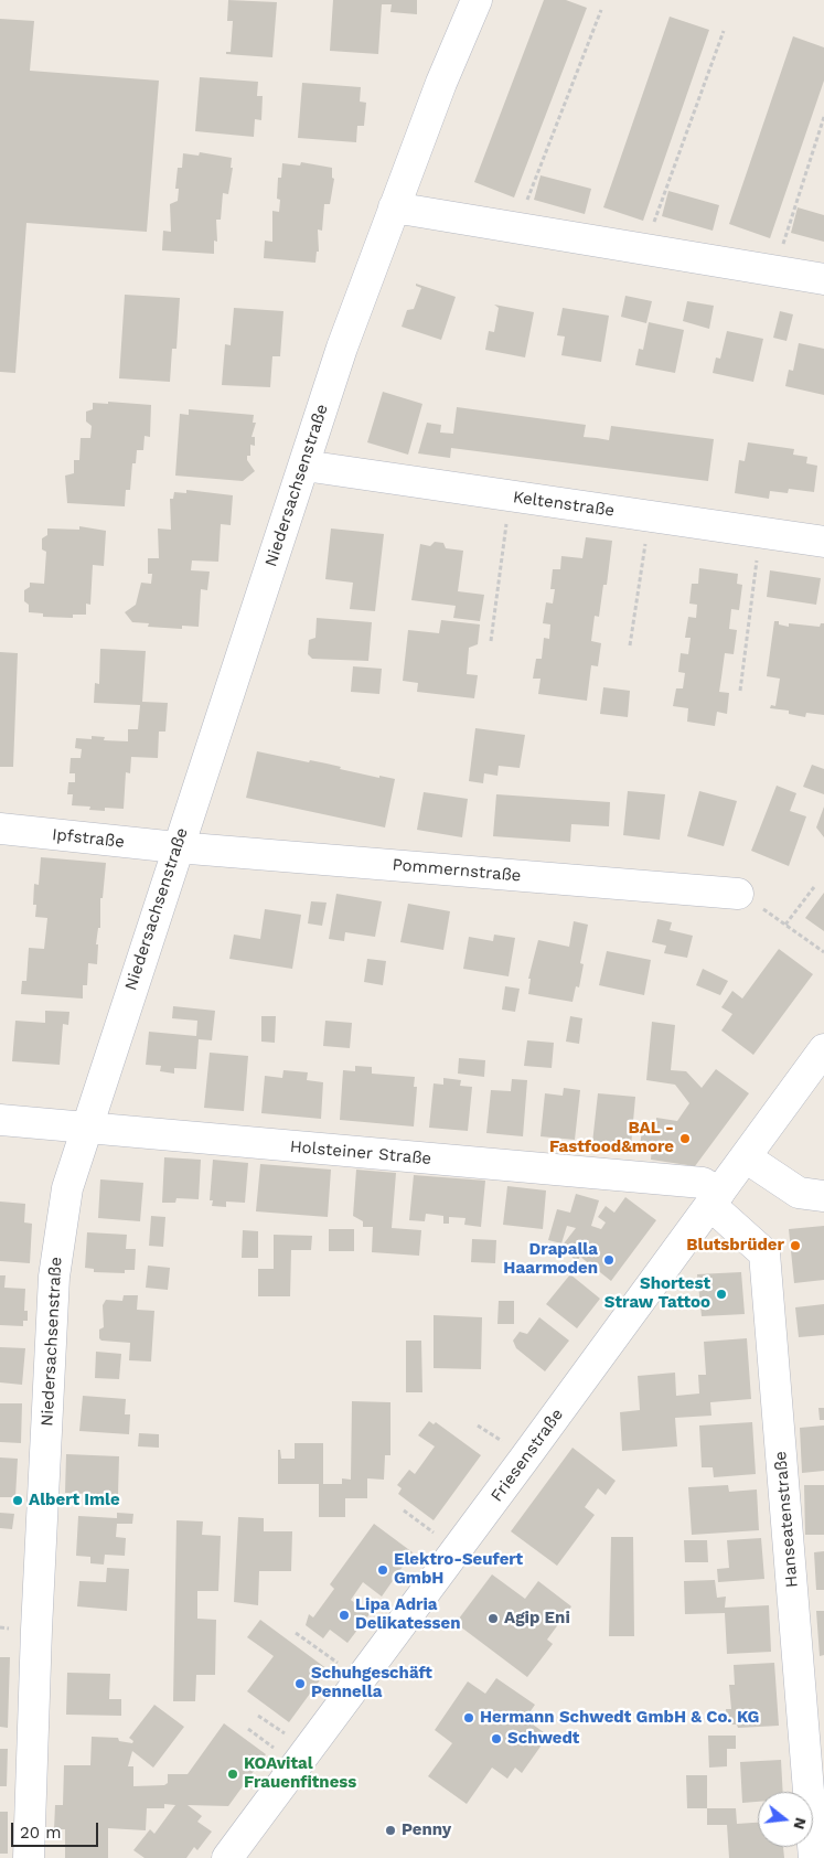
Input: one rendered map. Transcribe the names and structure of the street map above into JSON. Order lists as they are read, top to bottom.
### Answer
{
  "streets": {
    "street": [
      "Niedersachsenstraße",
      "Keltenstraße",
      "Ipfstraße",
      "Pommernstraße",
      "Holsteiner Straße",
      "Friesenstraße",
      "Hanseatenstraße"
    ]
  },
  "crossings": [
    ["Niedersachsenstraße", "Keltenstraße"],
    ["Niedersachsenstraße", "Ipfstraße"],
    ["Niedersachsenstraße", "Pommernstraße"],
    ["Niedersachsenstraße", "Holsteiner Straße"],
    ["Ipfstraße", "Pommernstraße"],
    ["Holsteiner Straße", "Friesenstraße"],
    ["Holsteiner Straße", "Hanseatenstraße"],
    ["Friesenstraße", "Hanseatenstraße"]
  ],
  "places": [
    "BAL - Fastfood&more",
    "Blutsbrüder",
    "Drapalla Haarmoden",
    "Shortest Straw Tattoo",
    "Albert Imle",
    "Elektro-Seufert GmbH",
    "Lipa Adria Delikatessen",
    "Agip Eni",
    "Schuhgeschäft Pennella",
    "Hermann Schwedt GmbH & Co. KG",
    "Schwedt",
    "KOAvital Frauenfitness",
    "Penny"
  ],
  "scale_bar": "20 m",
  "north": "right"
}
